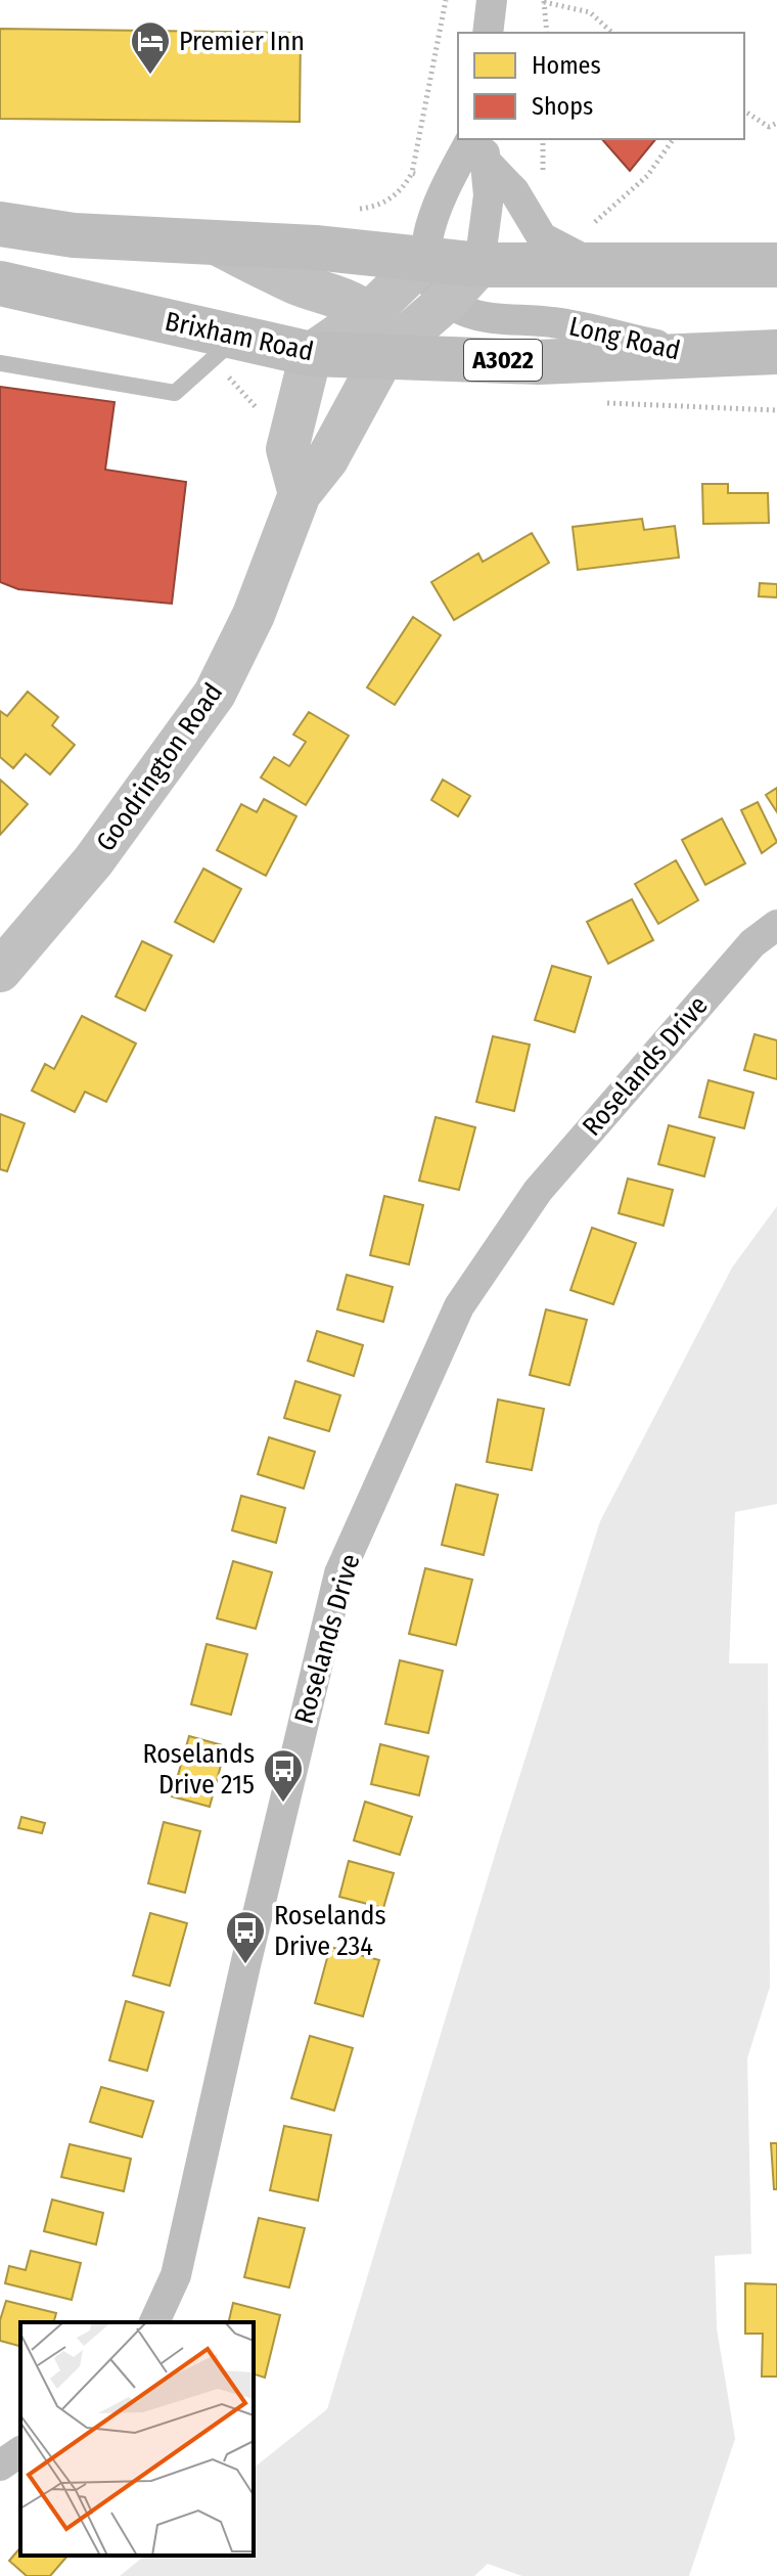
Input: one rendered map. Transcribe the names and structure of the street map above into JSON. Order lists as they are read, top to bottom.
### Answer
{
  "streets": {
    "main road": ["Brixham Road", "A3022"],
    "street": ["Long Road", "Goodrington Road", "Roselands Drive"]
  },
  "crossings": [
    ["Brixham Road", "Long Road"],
    ["Brixham Road", "Goodrington Road"]
  ],
  "places": {
    "hotel": ["Premier Inn"],
    "bus stop": ["Roselands Drive 215", "Roselands Drive 234"]
  },
  "legend": ["Homes", "Shops"]
}
